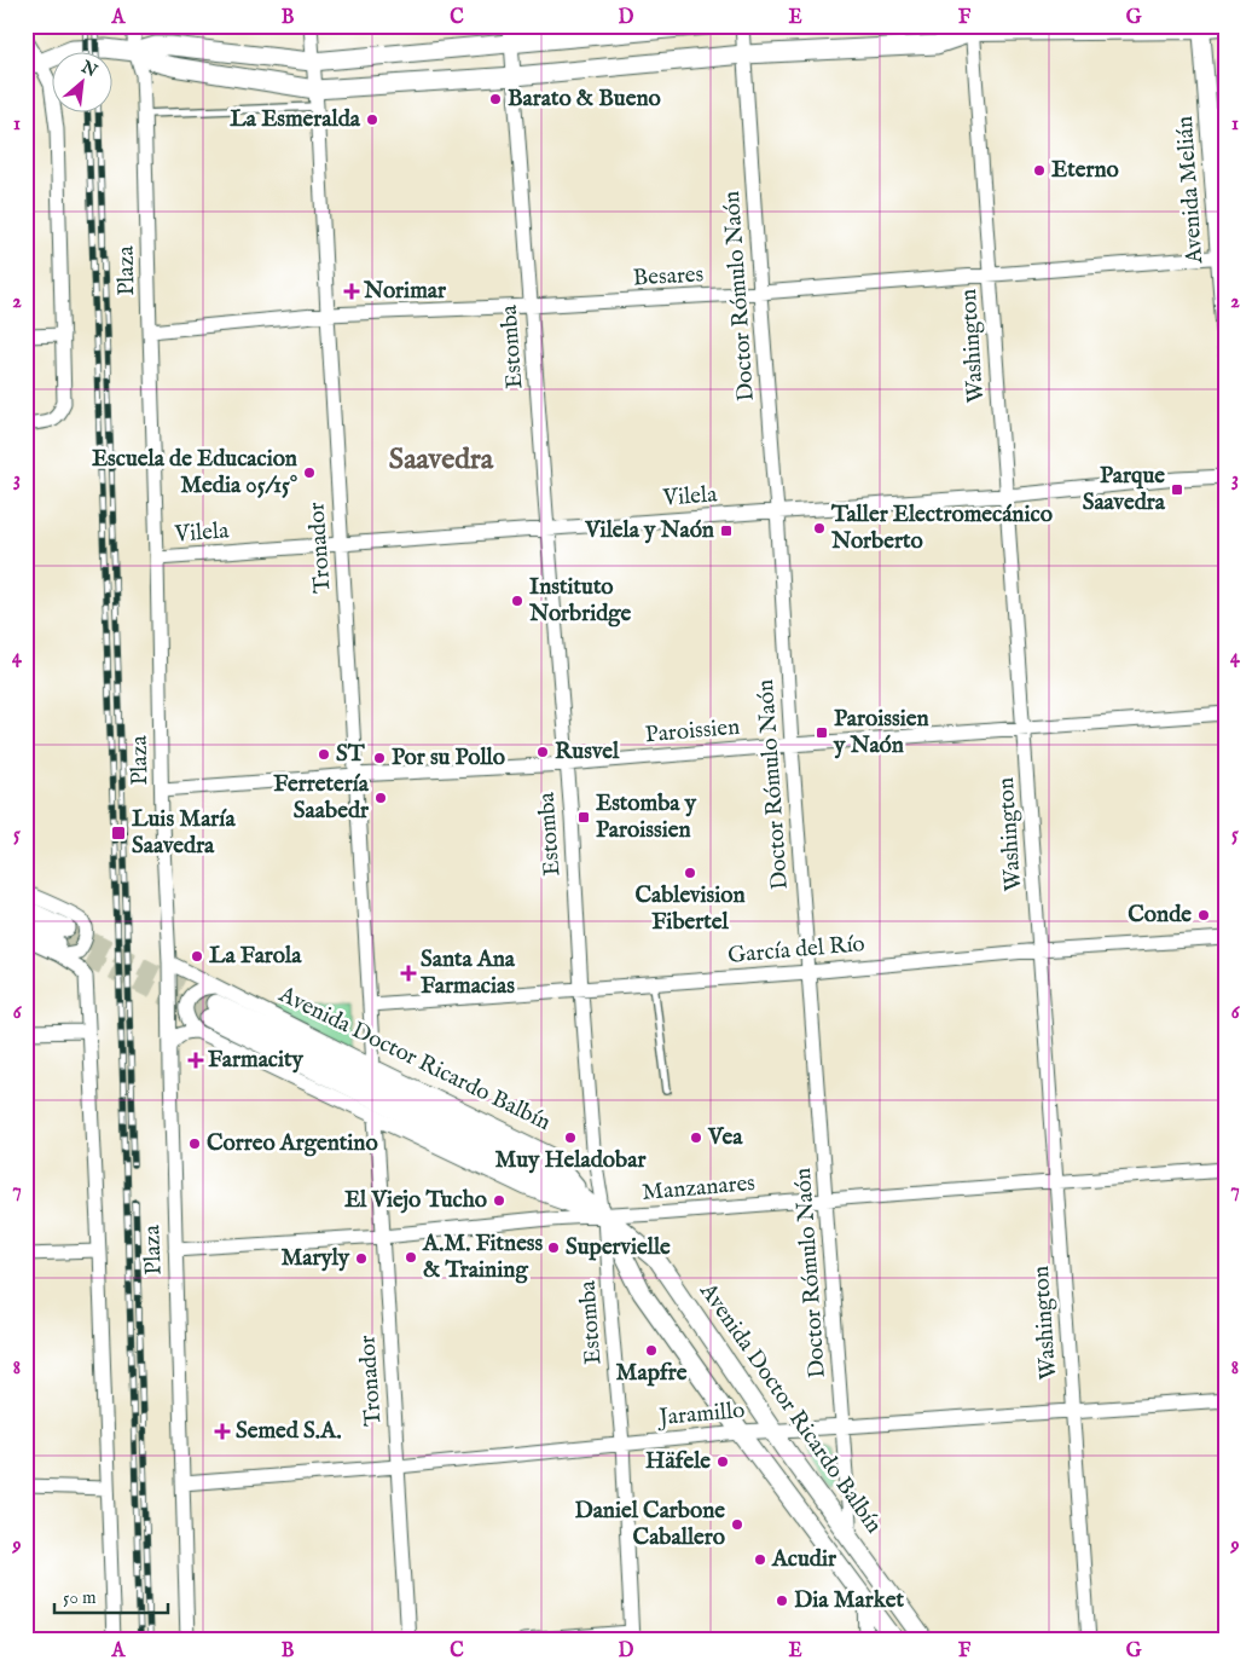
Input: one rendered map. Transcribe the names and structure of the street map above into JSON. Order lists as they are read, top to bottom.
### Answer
{
  "streets": {
    "main road": ["Avenida Doctor Ricardo Balbín"],
    "street": [
      "Avenida Melián",
      "Plaza",
      "Besares",
      "Doctor Rómulo Naón",
      "Washington",
      "Estomba",
      "Vilela",
      "Tronador",
      "Paroissien",
      "García del Río",
      "Manzanares",
      "Jaramillo"
    ]
  },
  "crossings": [
    ["Avenida Melián", "Besares"],
    ["Plaza", "Besares"],
    ["Plaza", "Vilela"],
    ["Plaza", "Paroissien"],
    ["Plaza", "Avenida Doctor Ricardo Balbín"],
    ["Plaza", "Manzanares"],
    ["Plaza", "Jaramillo"],
    ["Besares", "Doctor Rómulo Naón"],
    ["Besares", "Washington"],
    ["Besares", "Estomba"],
    ["Besares", "Tronador"],
    ["Doctor Rómulo Naón", "Vilela"],
    ["Doctor Rómulo Naón", "Paroissien"],
    ["Doctor Rómulo Naón", "García del Río"],
    ["Doctor Rómulo Naón", "Avenida Doctor Ricardo Balbín"],
    ["Doctor Rómulo Naón", "Manzanares"],
    ["Doctor Rómulo Naón", "Jaramillo"],
    ["Washington", "Vilela"],
    ["Washington", "Paroissien"],
    ["Washington", "García del Río"],
    ["Washington", "Manzanares"],
    ["Washington", "Jaramillo"],
    ["Estomba", "Vilela"],
    ["Estomba", "Paroissien"],
    ["Estomba", "García del Río"],
    ["Estomba", "Avenida Doctor Ricardo Balbín"],
    ["Estomba", "Manzanares"],
    ["Estomba", "Jaramillo"],
    ["Vilela", "Tronador"],
    ["Tronador", "Paroissien"],
    ["Tronador", "García del Río"],
    ["Tronador", "Avenida Doctor Ricardo Balbín"],
    ["Tronador", "Manzanares"],
    ["Tronador", "Jaramillo"],
    ["Avenida Doctor Ricardo Balbín", "Manzanares"],
    ["Avenida Doctor Ricardo Balbín", "Jaramillo"]
  ],
  "districts": ["Saavedra"],
  "places": {
    "other": [
      "Barato & Bueno",
      "La Esmeralda",
      "Eterno",
      "Escuela de Educacion Media 05/15°",
      "Taller Electromecánico Norberto",
      "Instituto Norbridge",
      "Rusvel",
      "ST",
      "Por su Pollo",
      "Ferretería Saabedr",
      "Cablevision Fibertel",
      "Conde",
      "La Farola",
      "Muy Heladobar",
      "Vea",
      "Correo Argentino",
      "El Viejo Tucho",
      "Supervielle",
      "A.M. Fitness & Training",
      "Maryly",
      "Mapfre",
      "Häfele",
      "Daniel Carbone Caballero",
      "Acudir",
      "Dia Market"
    ],
    "health": [
      "Norimar",
      "Santa Ana Farmacias",
      "Farmacity",
      "Semed S.A."
    ],
    "transit": [
      "Parque Saavedra",
      "Vilela y Naón",
      "Paroissien y Naón",
      "Estomba y Paroissien",
      "Luis María Saavedra"
    ]
  },
  "scale_bar": "50 m",
  "north": "top right",
  "grid": {
    "columns": [
      "A",
      "B",
      "C",
      "D",
      "E",
      "F",
      "G"
    ],
    "rows": [
      "1",
      "2",
      "3",
      "4",
      "5",
      "6",
      "7",
      "8",
      "9"
    ]
  }
}
